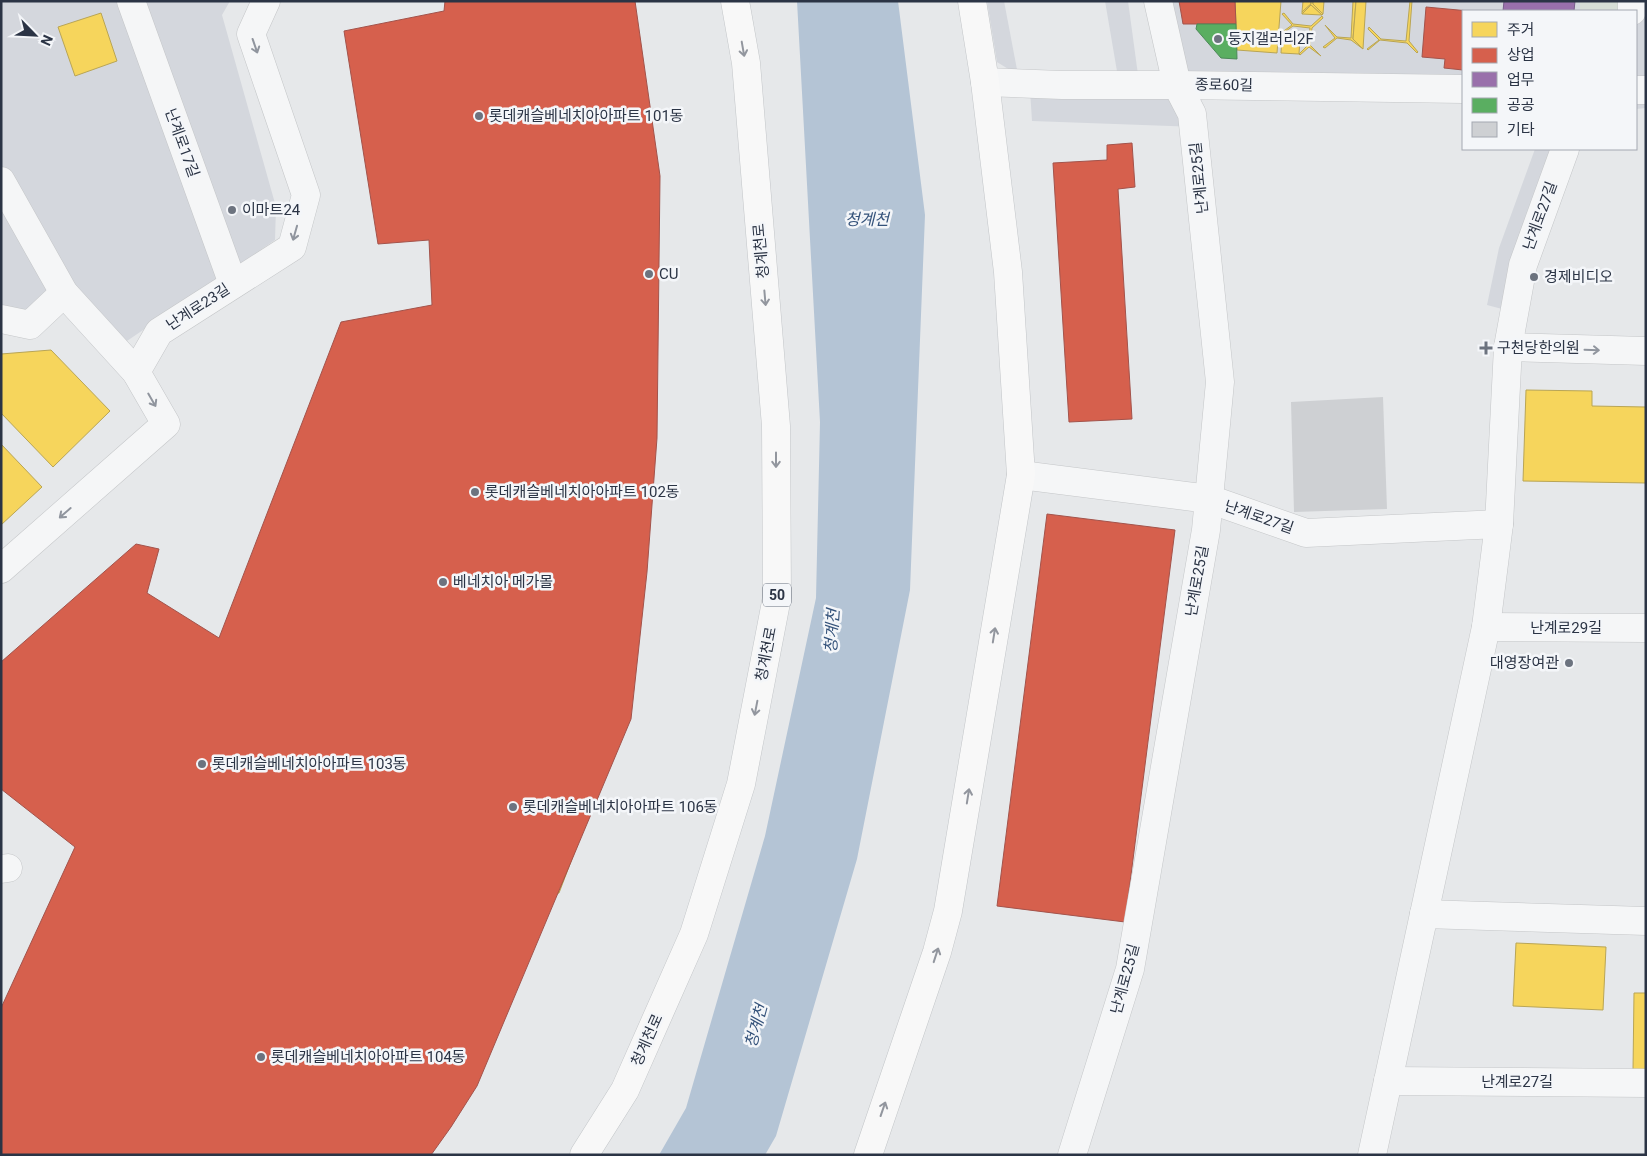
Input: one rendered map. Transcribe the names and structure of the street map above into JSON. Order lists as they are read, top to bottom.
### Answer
{
  "streets": {
    "main road": ["청계천로", "50"],
    "street": [
      "종로60길",
      "난계로17길",
      "난계로25길",
      "난계로27길",
      "난계로23길",
      "난계로29길"
    ]
  },
  "crossings": [
    ["종로60길", "난계로25길"],
    ["난계로17길", "난계로23길"],
    ["난계로25길", "난계로27길"],
    ["난계로27길", "난계로29길"]
  ],
  "one_way": ["난계로23길"],
  "water": ["청계천"],
  "places": {
    "other": [
      "둥지갤러리2F",
      "롯데캐슬베네치아아파트 101동",
      "이마트24",
      "CU",
      "경제비디오",
      "롯데캐슬베네치아아파트 102동",
      "베네치아 메가몰",
      "대영장여관",
      "롯데캐슬베네치아아파트 103동",
      "롯데캐슬베네치아아파트 106동",
      "롯데캐슬베네치아아파트 104동"
    ],
    "health": ["구천당한의원"]
  },
  "legend": [
    "주거",
    "상업",
    "업무",
    "공공",
    "기타"
  ],
  "north": "bottom right"
}
